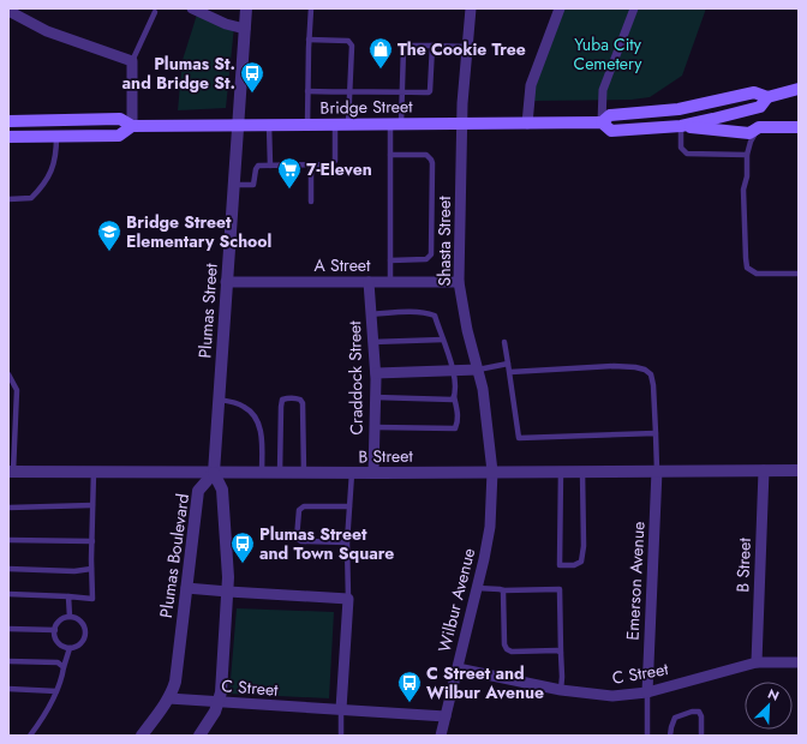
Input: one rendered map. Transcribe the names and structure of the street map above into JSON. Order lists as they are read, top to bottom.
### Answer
{
  "streets": {
    "main road": ["Bridge Street"],
    "street": [
      "Shasta Street",
      "A Street",
      "Plumas Street",
      "Craddock Street",
      "B Street",
      "Plumas Boulevard",
      "Emerson Avenue",
      "Wilbur Avenue",
      "C Street"
    ]
  },
  "crossings": [
    ["Bridge Street", "Shasta Street"],
    ["Bridge Street", "Plumas Street"],
    ["Shasta Street", "A Street"],
    ["Shasta Street", "B Street"],
    ["Shasta Street", "Wilbur Avenue"],
    ["A Street", "Plumas Street"],
    ["A Street", "Craddock Street"],
    ["Plumas Street", "B Street"],
    ["Plumas Street", "Plumas Boulevard"],
    ["Craddock Street", "B Street"],
    ["B Street", "Plumas Boulevard"],
    ["B Street", "Emerson Avenue"],
    ["B Street", "Wilbur Avenue"],
    ["B Street", "C Street"],
    ["Plumas Boulevard", "C Street"],
    ["Emerson Avenue", "C Street"],
    ["Wilbur Avenue", "C Street"]
  ],
  "parks": ["Yuba City Cemetery"],
  "places": {
    "shop": ["The Cookie Tree"],
    "bus stop": ["Plumas St. and Bridge St.", "Plumas Street and Town Square", "C Street and Wilbur Avenue"],
    "supermarket": ["7-Eleven"],
    "school or university": ["Bridge Street Elementary School"]
  },
  "north": "top right"
}
